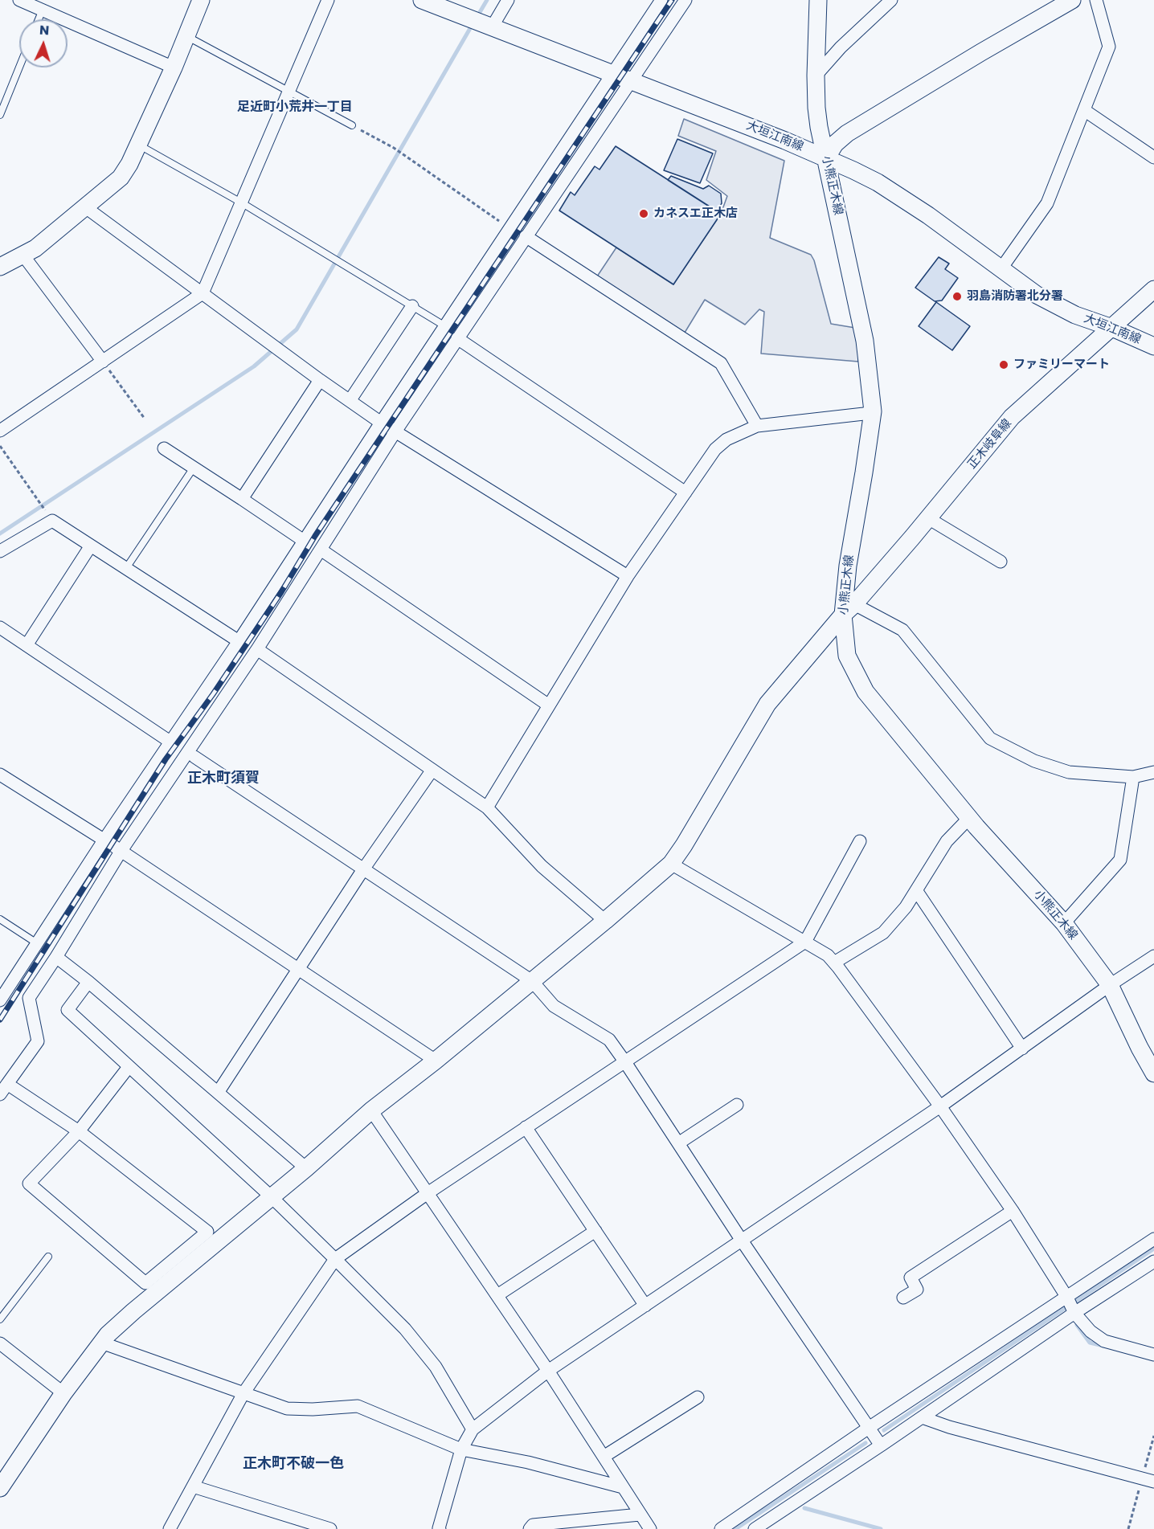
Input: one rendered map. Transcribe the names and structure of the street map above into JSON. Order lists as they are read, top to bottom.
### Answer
{
  "streets": {
    "street": ["大垣江南線", "小熊正木線", "正木岐阜線"]
  },
  "crossings": [
    ["大垣江南線", "小熊正木線"],
    ["大垣江南線", "正木岐阜線"],
    ["小熊正木線", "正木岐阜線"]
  ],
  "districts": ["足近町小荒井一丁目", "正木町須賀", "正木町不破一色"],
  "places": ["カネスエ正木店", "羽島消防署北分署", "ファミリーマート"],
  "north": "top"
}
